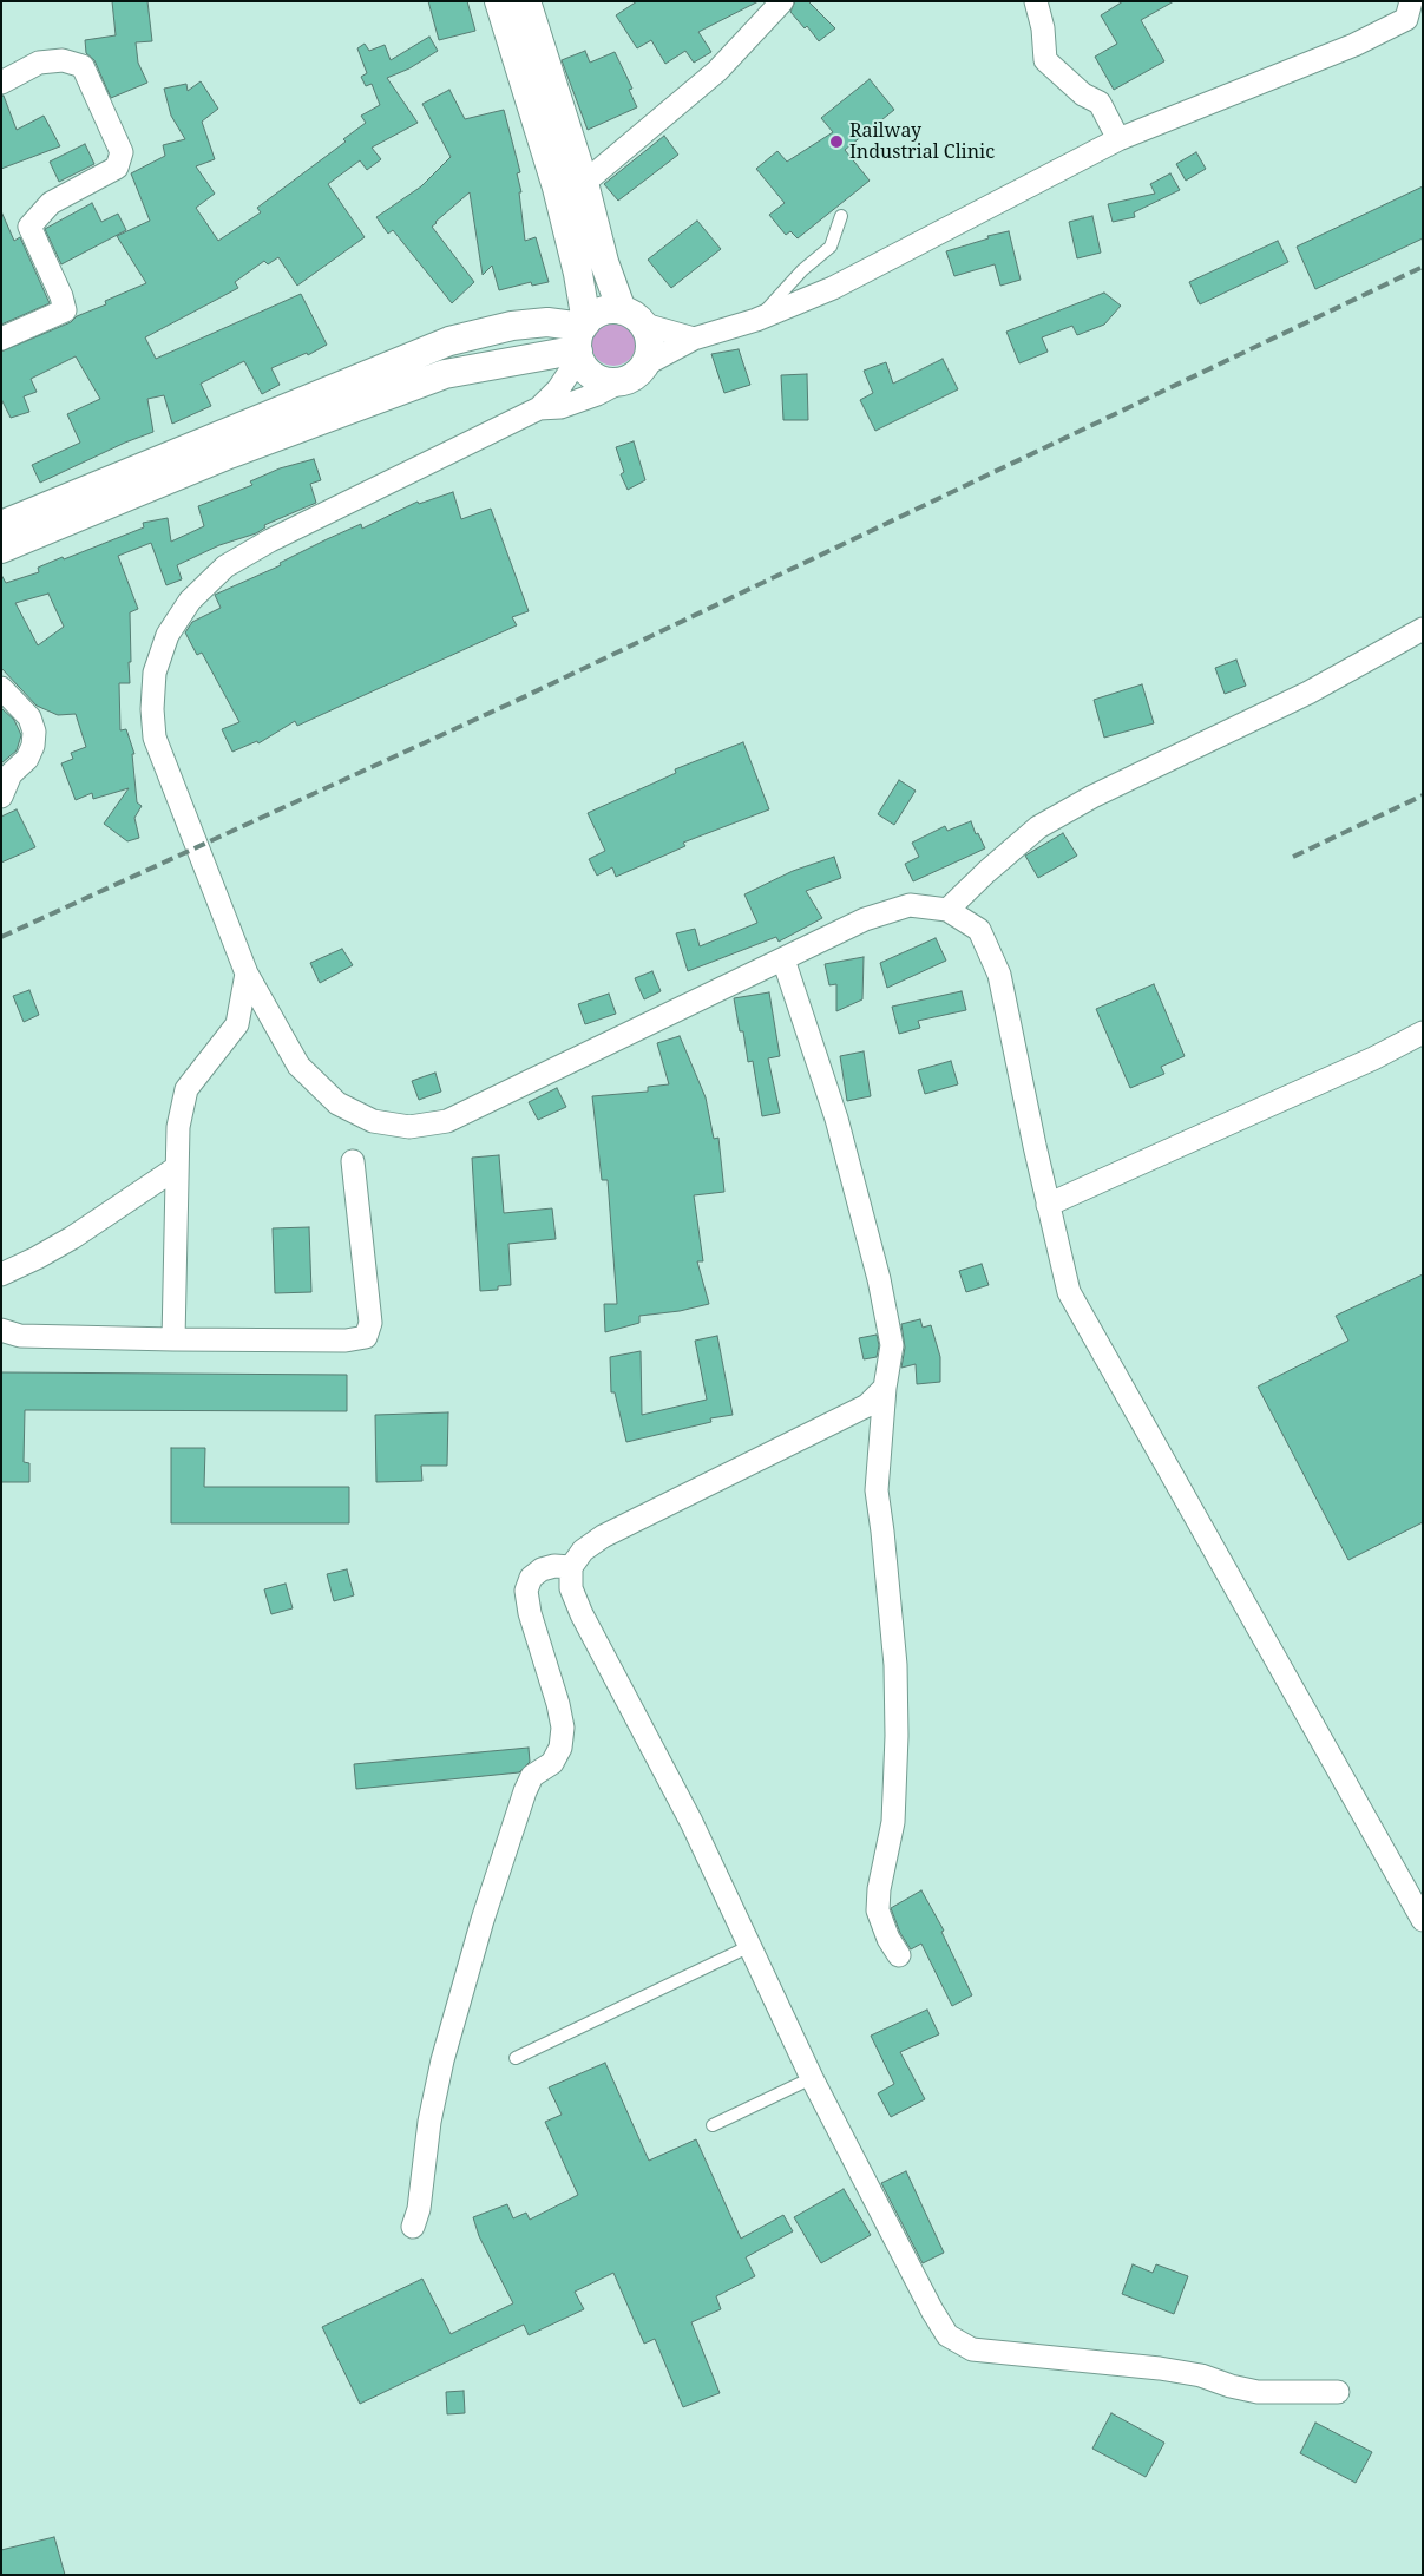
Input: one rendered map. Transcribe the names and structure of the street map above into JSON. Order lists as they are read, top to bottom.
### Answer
{
  "places": ["Railway Industrial Clinic"]
}
